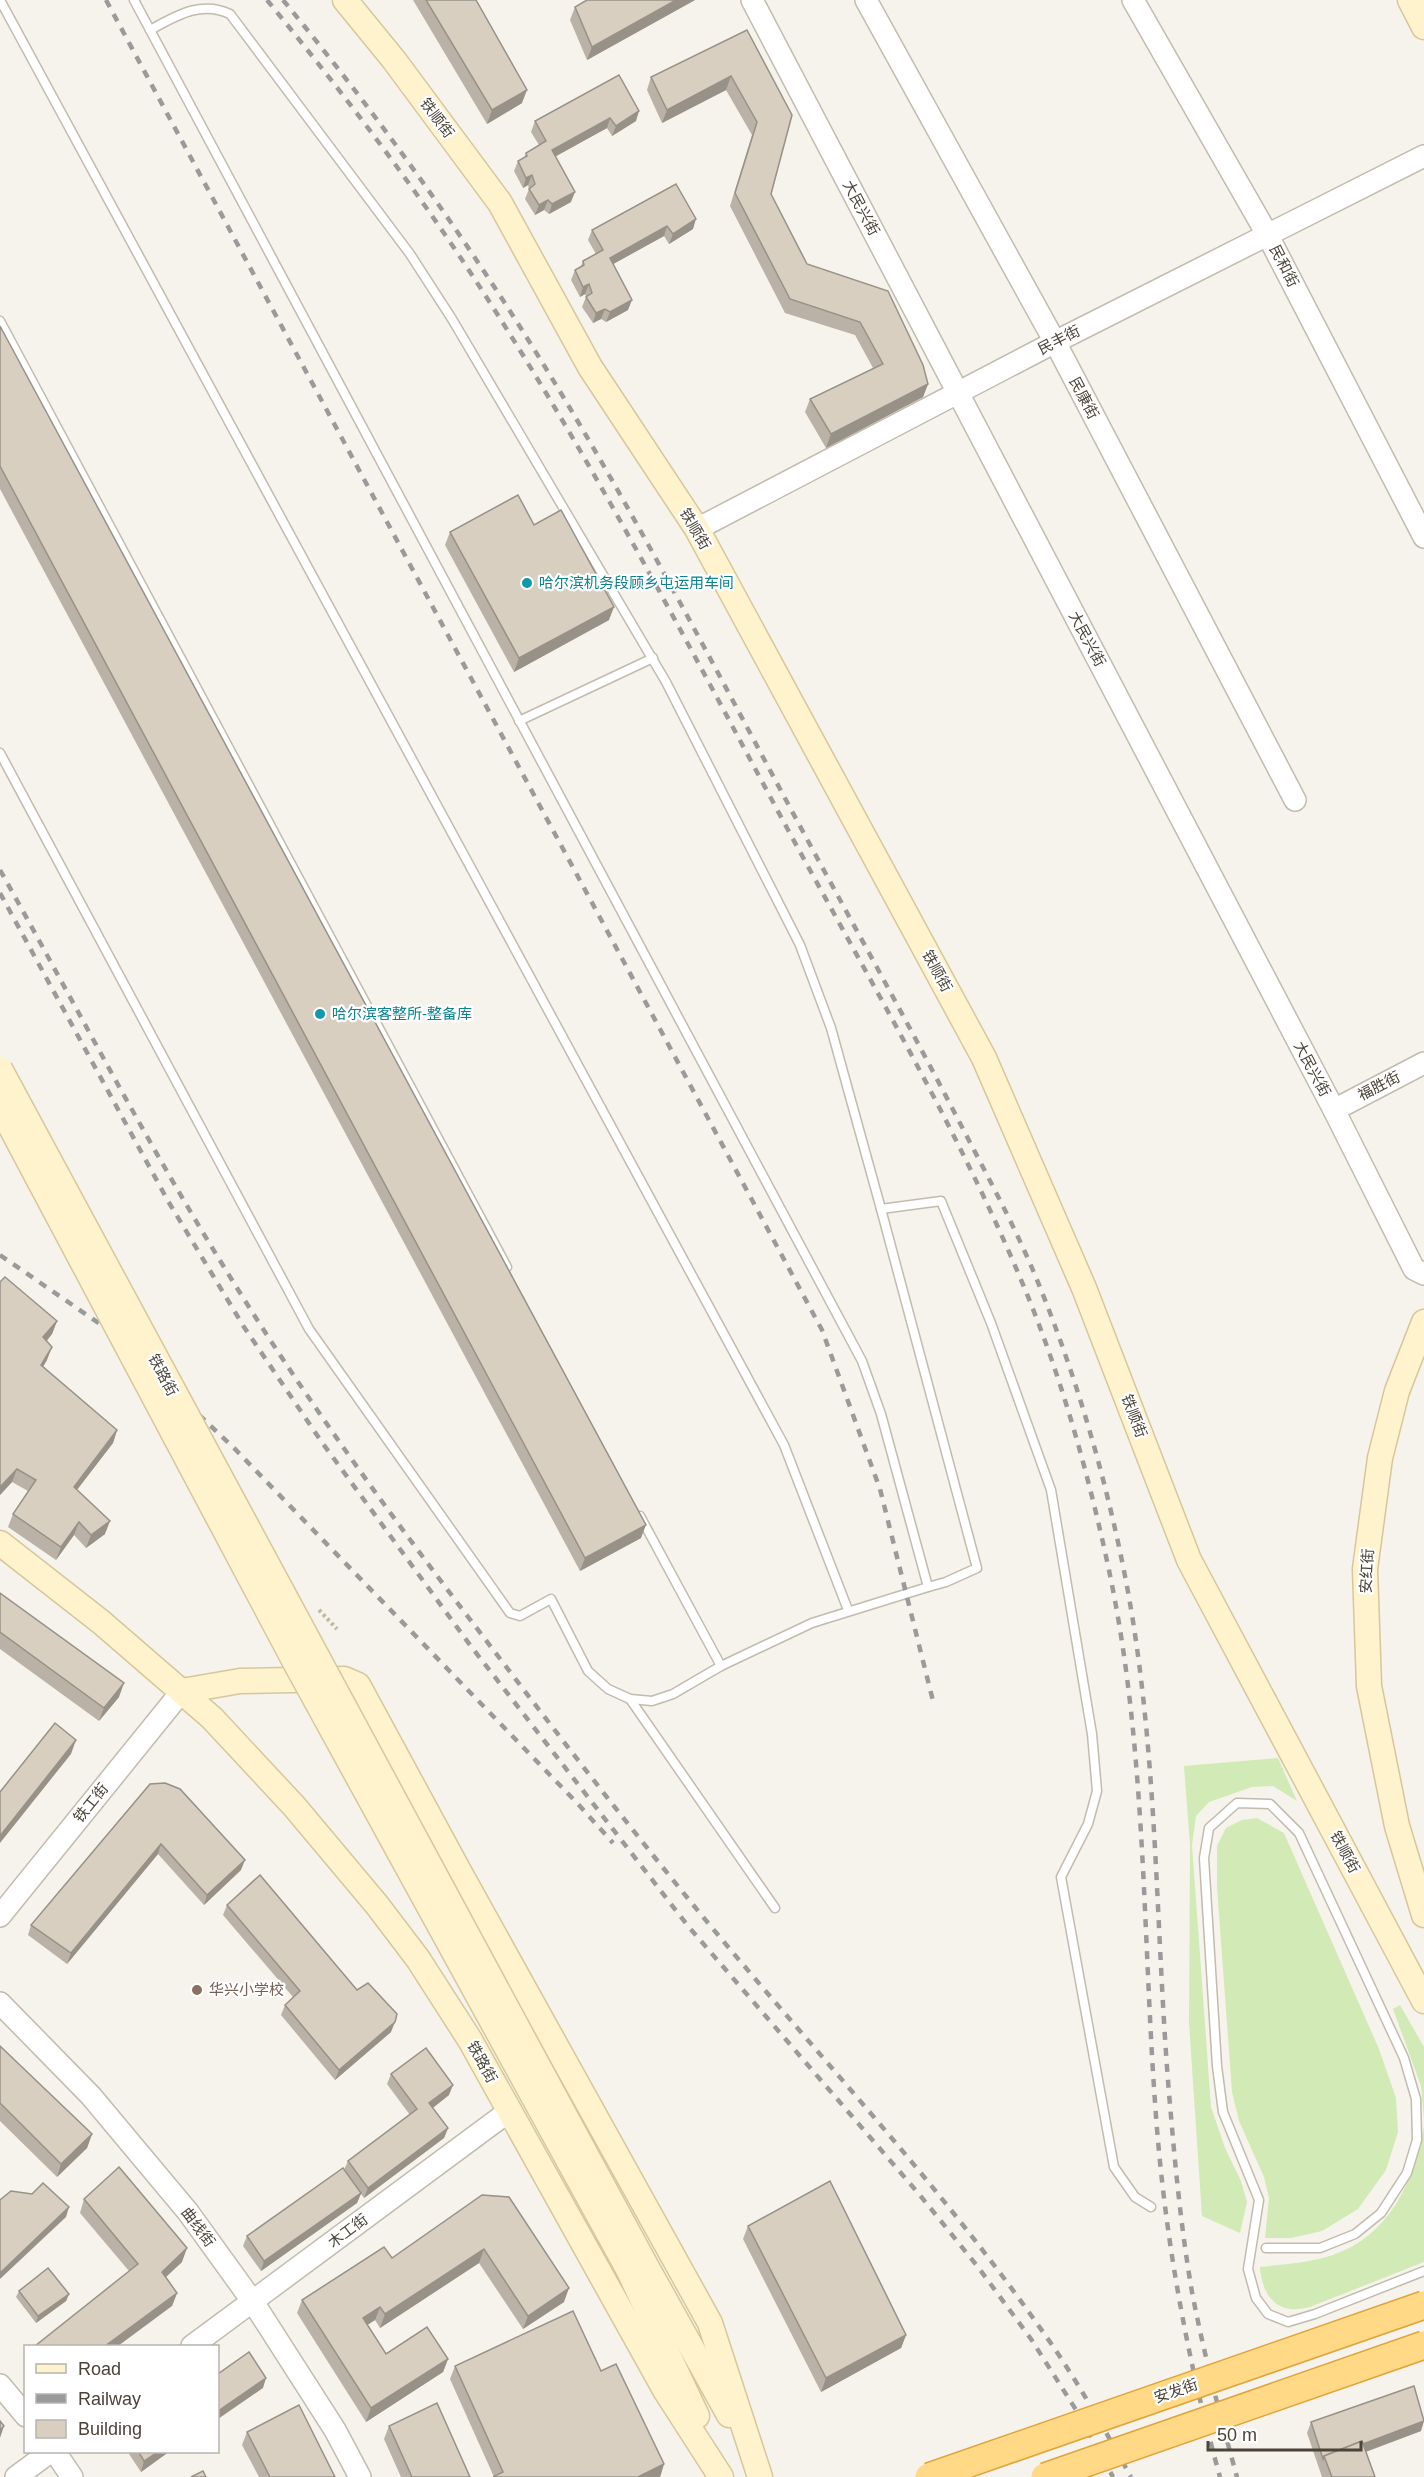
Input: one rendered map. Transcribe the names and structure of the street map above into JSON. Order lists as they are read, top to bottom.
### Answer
{
  "streets": {
    "highway": ["安发街"],
    "main road": ["铁顺街", "铁路街", "安红街"],
    "street": [
      "大民兴街",
      "民和街",
      "民丰街",
      "民康街",
      "福胜街",
      "铁工街",
      "曲线街",
      "木工街"
    ]
  },
  "crossings": [
    ["铁顺街", "民丰街"],
    ["大民兴街", "民丰街"],
    ["大民兴街", "福胜街"],
    ["民和街", "民丰街"],
    ["民丰街", "民康街"],
    ["铁路街", "铁工街"],
    ["曲线街", "木工街"]
  ],
  "places": ["哈尔滨机务段顾乡屯运用车间", "哈尔滨客整所-整备库", "华兴小学校"],
  "legend": ["Road", "Railway", "Building"],
  "scale_bar": "50 m"
}
